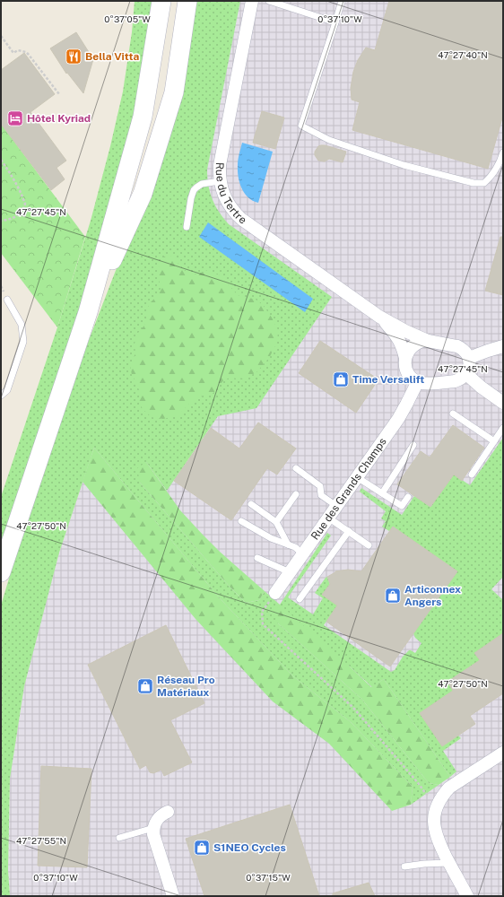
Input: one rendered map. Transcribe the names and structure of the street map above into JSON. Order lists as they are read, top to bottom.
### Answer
{
  "streets": {
    "street": ["Rue du Tertre", "Rue des Grands Champs"]
  },
  "crossings": [
    ["Rue du Tertre", "Rue des Grands Champs"]
  ],
  "places": {
    "restaurant": ["Bella Vitta"],
    "hotel": ["Hôtel Kyriad"],
    "shop": [
      "Time Versalift",
      "Articonnex Angers",
      "Réseau Pro Matériaux",
      "S1NEO Cycles"
    ]
  },
  "coordinates": [
    "0°37'05\"W",
    "0°37'10\"W",
    "47°27'40\"N",
    "47°27'45\"N",
    "47°27'50\"N",
    "47°27'55\"N",
    "0°37'15\"W"
  ]
}
